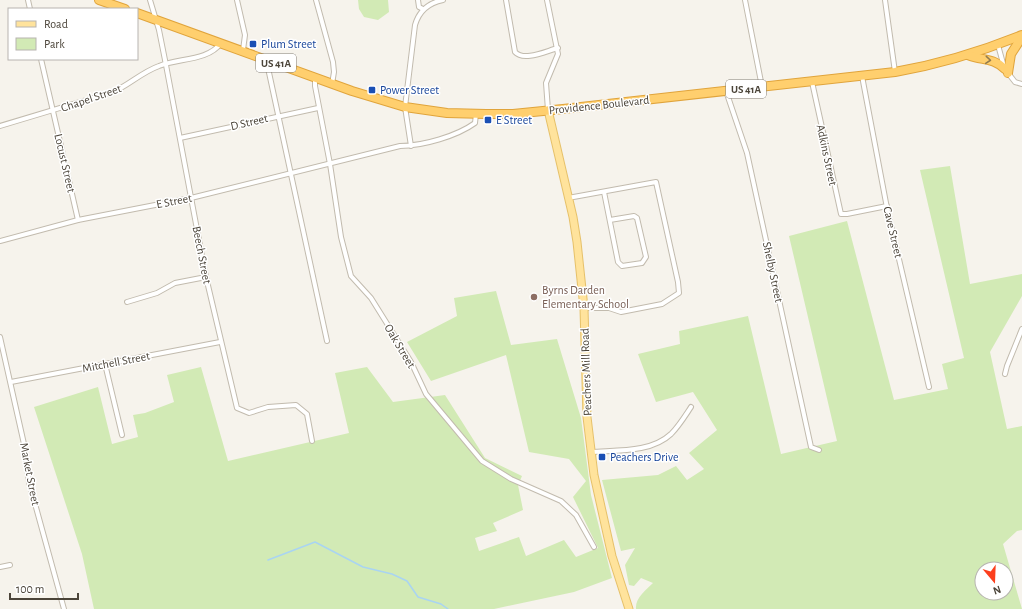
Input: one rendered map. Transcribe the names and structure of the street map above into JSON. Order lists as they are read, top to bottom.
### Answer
{
  "streets": {
    "highway": ["US 41A", "Providence Boulevard"],
    "main road": ["Peachers Mill Road"],
    "street": [
      "Chapel Street",
      "D Street",
      "Adkins Street",
      "Locust Street",
      "E Street",
      "Cave Street",
      "Beech Street",
      "Shelby Street",
      "Oak Street",
      "Mitchell Street",
      "Market Street"
    ]
  },
  "crossings": [
    ["Chapel Street", "Providence Boulevard"],
    ["Chapel Street", "Locust Street"],
    ["Chapel Street", "Beech Street"],
    ["Providence Boulevard", "Adkins Street"],
    ["Providence Boulevard", "E Street"],
    ["Providence Boulevard", "Cave Street"],
    ["Providence Boulevard", "Beech Street"],
    ["Providence Boulevard", "Shelby Street"],
    ["Providence Boulevard", "Oak Street"],
    ["Providence Boulevard", "Peachers Mill Road"],
    ["D Street", "Beech Street"],
    ["D Street", "Oak Street"],
    ["Adkins Street", "Cave Street"],
    ["Locust Street", "E Street"],
    ["E Street", "Beech Street"],
    ["E Street", "Oak Street"],
    ["Beech Street", "Mitchell Street"],
    ["Mitchell Street", "Market Street"]
  ],
  "places": {
    "transit": [
      "Plum Street",
      "Power Street",
      "E Street",
      "Peachers Drive"
    ],
    "other": ["Byrns Darden Elementary School"]
  },
  "legend": ["Road", "Park"],
  "scale_bar": "100 m",
  "north": "bottom"
}
